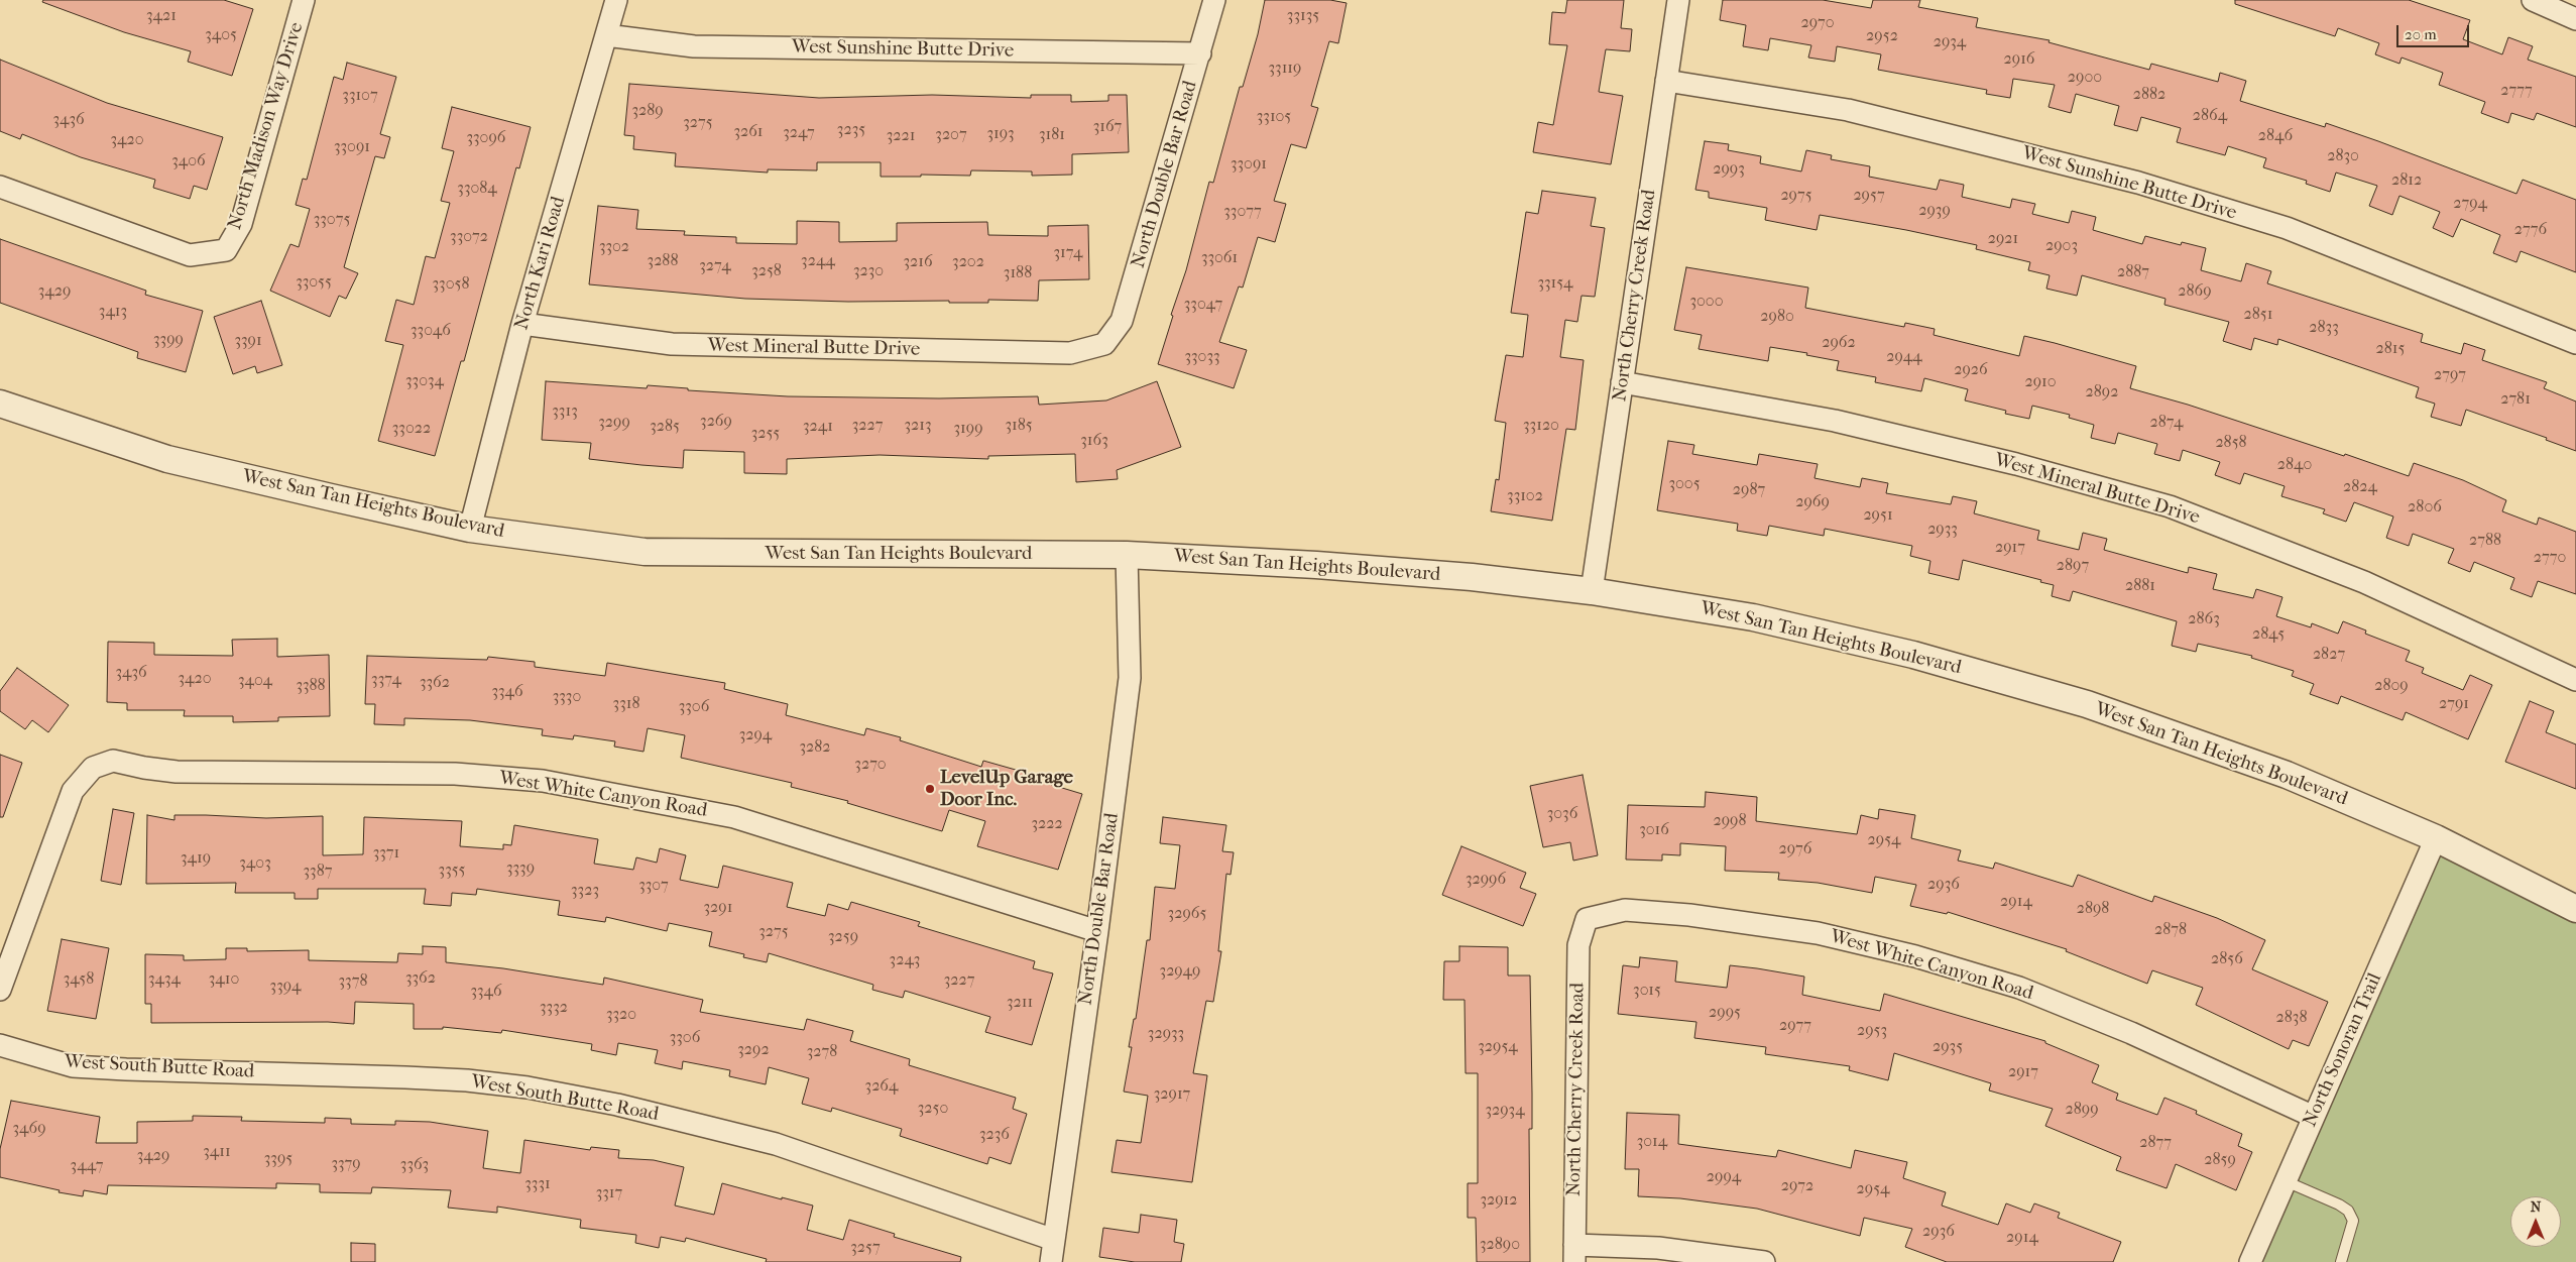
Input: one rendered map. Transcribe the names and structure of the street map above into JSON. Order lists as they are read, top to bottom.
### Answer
{
  "streets": {
    "street": [
      "West Sunshine Butte Drive",
      "North Madison Way Drive",
      "North Double Bar Road",
      "North Kari Road",
      "North Cherry Creek Road",
      "West Mineral Butte Drive",
      "West San Tan Heights Boulevard",
      "West White Canyon Road",
      "North Sonoran Trail",
      "West South Butte Road"
    ]
  },
  "crossings": [
    ["West Sunshine Butte Drive", "North Double Bar Road"],
    ["West Sunshine Butte Drive", "North Kari Road"],
    ["West Sunshine Butte Drive", "North Cherry Creek Road"],
    ["North Double Bar Road", "West Mineral Butte Drive"],
    ["North Double Bar Road", "West San Tan Heights Boulevard"],
    ["North Double Bar Road", "West White Canyon Road"],
    ["North Double Bar Road", "West South Butte Road"],
    ["North Kari Road", "West Mineral Butte Drive"],
    ["North Kari Road", "West San Tan Heights Boulevard"],
    ["North Cherry Creek Road", "West Mineral Butte Drive"],
    ["North Cherry Creek Road", "West San Tan Heights Boulevard"],
    ["North Cherry Creek Road", "West White Canyon Road"],
    ["West San Tan Heights Boulevard", "North Sonoran Trail"],
    ["West White Canyon Road", "North Sonoran Trail"]
  ],
  "places": ["LevelUp Garage Door Inc."],
  "house_numbers": [
    "3421",
    "33135",
    "2970",
    "3405",
    "2952",
    "2934",
    "2916",
    "33119",
    "2900",
    "2777",
    "2882",
    "33107",
    "3289",
    "2864",
    "33105",
    "3436",
    "3275",
    "3167",
    "3235",
    "3261",
    "3247",
    "3193",
    "3207",
    "3181",
    "3221",
    "2846",
    "33096",
    "3420",
    "33091",
    "2830",
    "3406",
    "33091",
    "2993",
    "2812",
    "33084",
    "2975",
    "2957",
    "2794",
    "2939",
    "33077",
    "33075",
    "2776",
    "33072",
    "2921",
    "2903",
    "3302",
    "3174",
    "33061",
    "3288",
    "3244",
    "3216",
    "3202",
    "3274",
    "3258",
    "3230",
    "2887",
    "3188",
    "33055",
    "33154",
    "33058",
    "3429",
    "2869",
    "3000",
    "33047",
    "3413",
    "2851",
    "2980",
    "2833",
    "33046",
    "3399",
    "3391",
    "2962",
    "2815",
    "33033",
    "2944",
    "2926",
    "2797",
    "33034",
    "2910",
    "2892",
    "2781",
    "3313",
    "3269",
    "3299",
    "2874",
    "3227",
    "3213",
    "3185",
    "33120",
    "3285",
    "3241",
    "33022",
    "3199",
    "3255",
    "3163",
    "2858",
    "2840",
    "3005",
    "2824",
    "2987",
    "33102",
    "2969",
    "2806",
    "2951",
    "2933",
    "2788",
    "2917",
    "2770",
    "2897",
    "2881",
    "2863",
    "2845",
    "2827",
    "3436",
    "3420",
    "3374",
    "3404",
    "3362",
    "3388",
    "2809",
    "3346",
    "3330",
    "3318",
    "2791",
    "3306",
    "3294",
    "3282",
    "3270",
    "3036",
    "2998",
    "3222",
    "3016",
    "2954",
    "2976",
    "3371",
    "3419",
    "3403",
    "3339",
    "3355",
    "3387",
    "32996",
    "2936",
    "3307",
    "3323",
    "2914",
    "3291",
    "2898",
    "32965",
    "2878",
    "3275",
    "3259",
    "2856",
    "3243",
    "32949",
    "3362",
    "3458",
    "3434",
    "3410",
    "3227",
    "3378",
    "3394",
    "3015",
    "3346",
    "3211",
    "3332",
    "2995",
    "3320",
    "2838",
    "2977",
    "2953",
    "32933",
    "3306",
    "32954",
    "2935",
    "3292",
    "3278",
    "2917",
    "3264",
    "32917",
    "3250",
    "2899",
    "32934",
    "3469",
    "3236",
    "3014",
    "2877",
    "3411",
    "3429",
    "3395",
    "2859",
    "3379",
    "3363",
    "3447",
    "2994",
    "3331",
    "2972",
    "2954",
    "3317",
    "32912",
    "2936",
    "2914",
    "32890",
    "3257"
  ],
  "scale_bar": "20 m",
  "north": "top"
}
